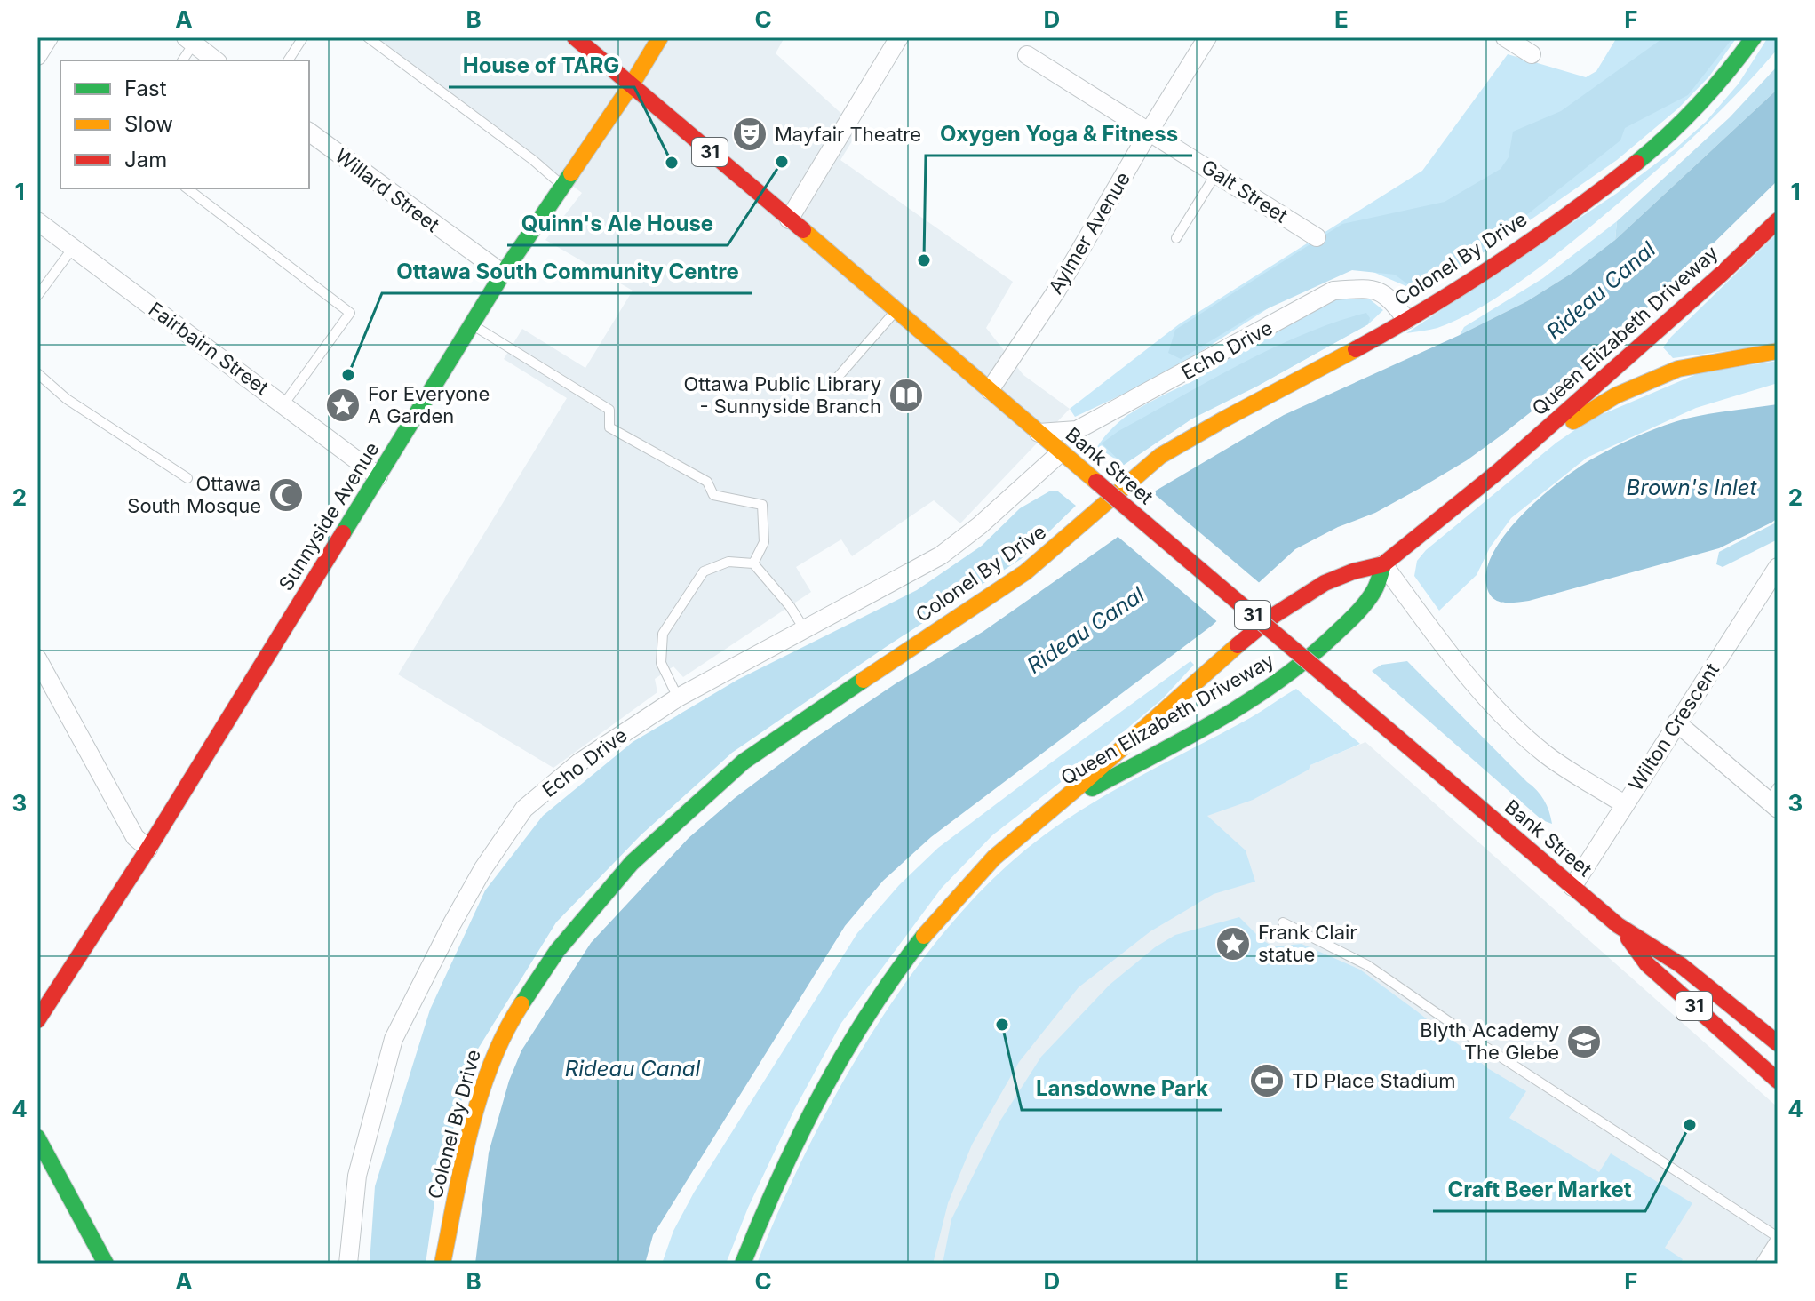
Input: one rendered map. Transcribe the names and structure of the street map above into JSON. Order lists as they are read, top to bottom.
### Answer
{
  "streets": {
    "main road": [
      "31",
      "Colonel By Drive",
      "Queen Elizabeth Driveway",
      "Bank Street",
      "Sunnyside Avenue"
    ],
    "street": [
      "Willard Street",
      "Galt Street",
      "Aylmer Avenue",
      "Fairbairn Street",
      "Echo Drive",
      "Wilton Crescent"
    ]
  },
  "crossings": [
    ["Willard Street", "Sunnyside Avenue"],
    ["Galt Street", "Aylmer Avenue"],
    ["Aylmer Avenue", "Bank Street"],
    ["Colonel By Drive", "Echo Drive"],
    ["Fairbairn Street", "Sunnyside Avenue"],
    ["Echo Drive", "Bank Street"],
    ["Bank Street", "Sunnyside Avenue"],
    ["Bank Street", "Wilton Crescent"]
  ],
  "water": ["Rideau Canal", "Brown's Inlet"],
  "places": {
    "theatre": ["Mayfair Theatre"],
    "other": [
      "Quinn's Ale House",
      "House of TARG",
      "Oxygen Yoga & Fitness",
      "Ottawa South Community Centre",
      "Lansdowne Park",
      "Craft Beer Market"
    ],
    "library": ["Ottawa Public Library - Sunnyside Branch"],
    "place": ["For Everyone A Garden", "Frank Clair statue"],
    "mosque": ["Ottawa South Mosque"],
    "school or university": ["Blyth Academy The Glebe"],
    "sports": ["TD Place Stadium"]
  },
  "legend": ["Fast", "Slow", "Jam"],
  "grid": {
    "columns": [
      "A",
      "B",
      "C",
      "D",
      "E",
      "F"
    ],
    "rows": [
      "1",
      "2",
      "3",
      "4"
    ]
  }
}
